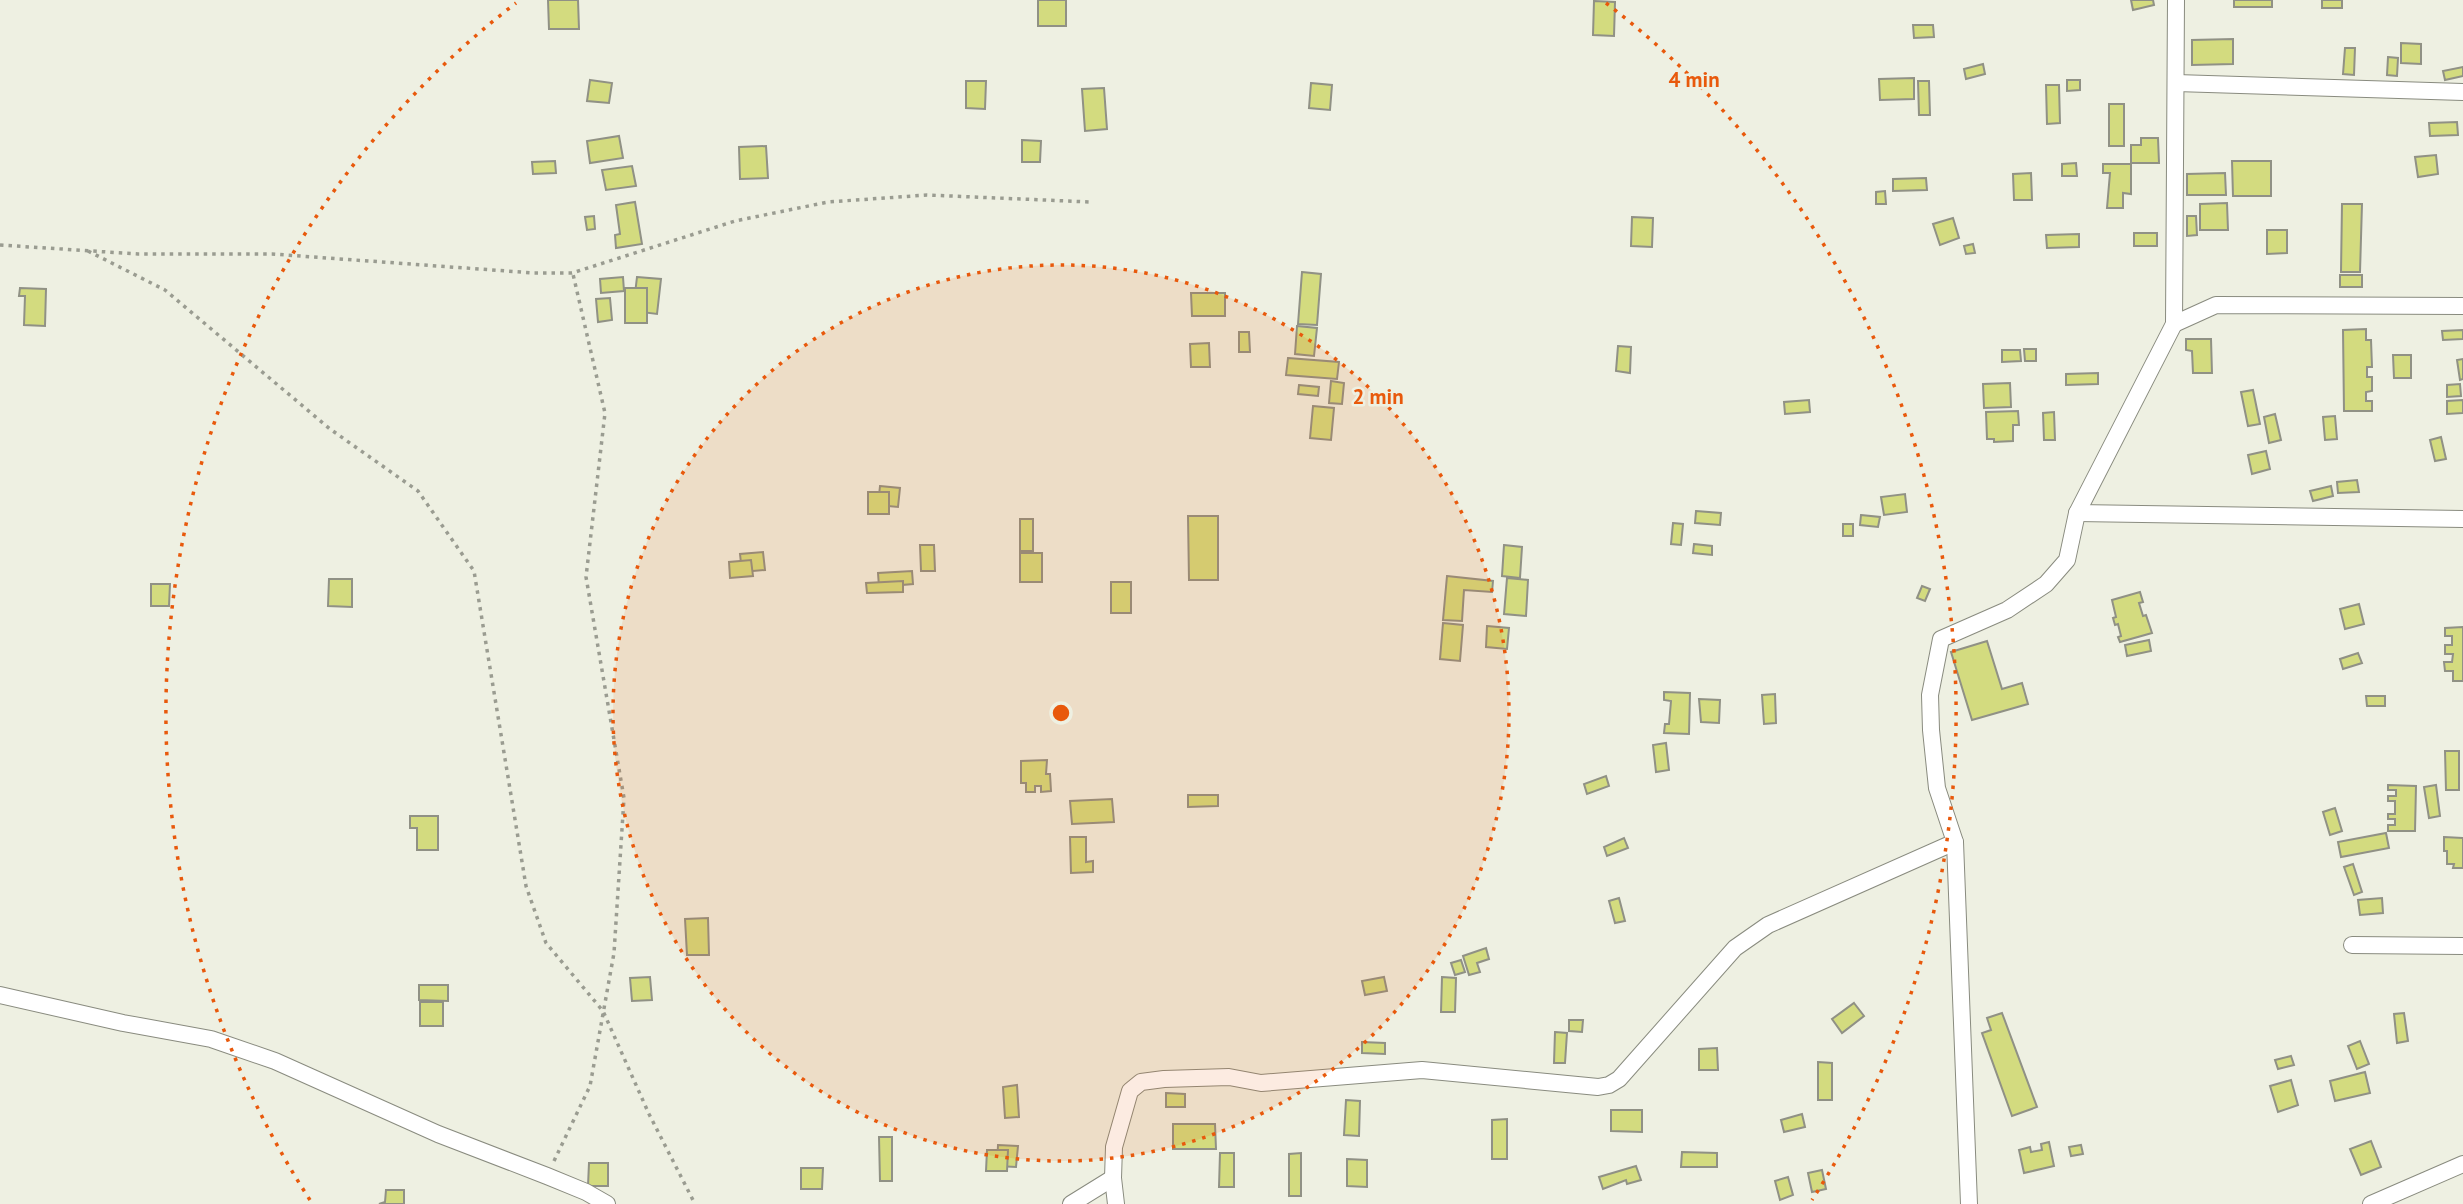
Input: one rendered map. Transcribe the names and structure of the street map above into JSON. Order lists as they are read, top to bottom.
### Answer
{
  "rings": ["4 min", "2 min"]
}
